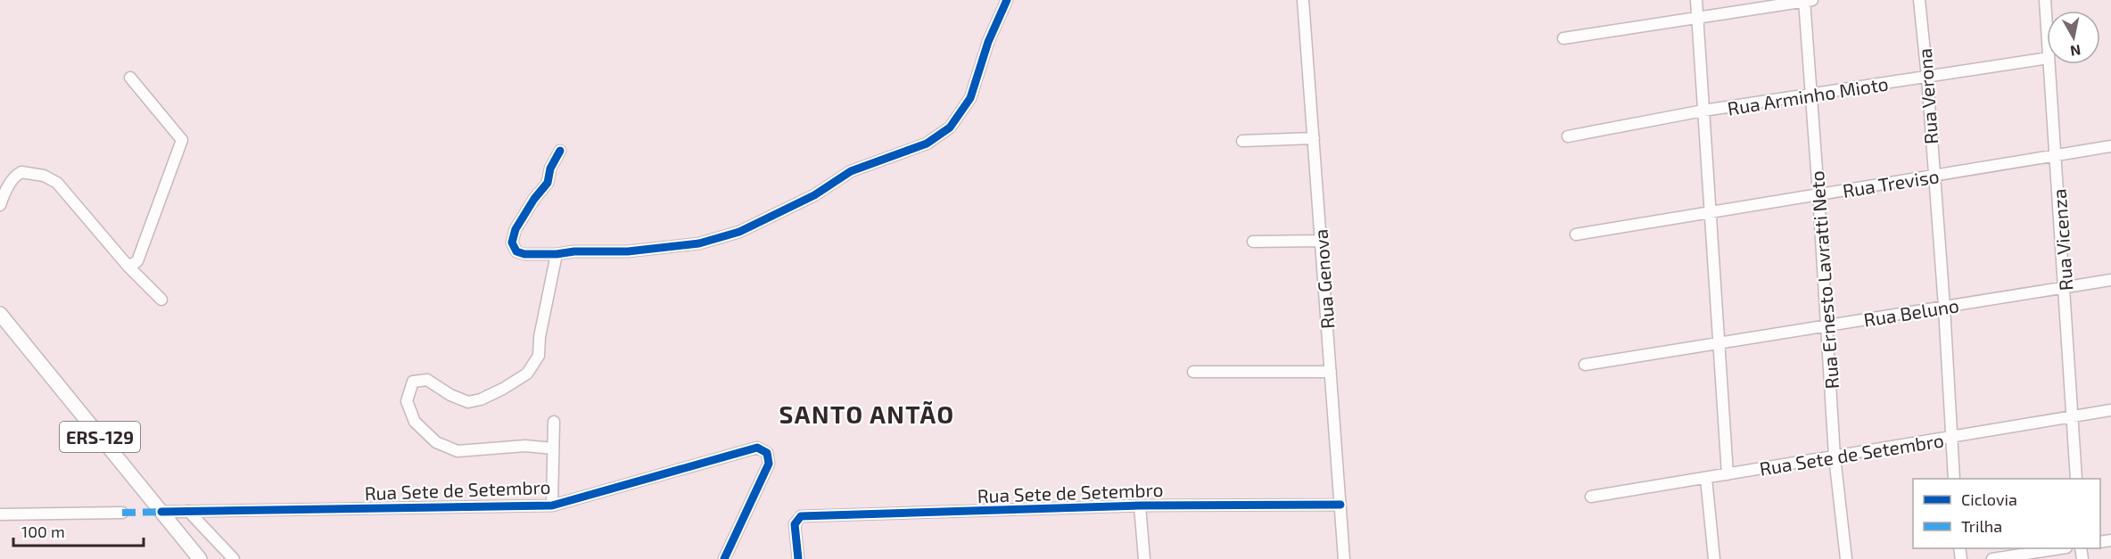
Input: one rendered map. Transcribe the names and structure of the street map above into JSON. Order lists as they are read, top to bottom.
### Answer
{
  "streets": {
    "main road": ["ERS-129"],
    "street": [
      "Rua Arminho Mioto",
      "Rua Verona",
      "Rua Treviso",
      "Rua Vicenza",
      "Rua Genova",
      "Rua Ernesto Lavratti Neto",
      "Rua Beluno",
      "Rua Sete de Setembro"
    ]
  },
  "crossings": [
    ["Rua Arminho Mioto", "Rua Verona"],
    ["Rua Arminho Mioto", "Rua Ernesto Lavratti Neto"],
    ["Rua Verona", "Rua Treviso"],
    ["Rua Verona", "Rua Beluno"],
    ["Rua Verona", "Rua Sete de Setembro"],
    ["Rua Treviso", "Rua Vicenza"],
    ["Rua Treviso", "Rua Ernesto Lavratti Neto"],
    ["Rua Vicenza", "Rua Beluno"],
    ["Rua Vicenza", "Rua Sete de Setembro"],
    ["Rua Genova", "Rua Sete de Setembro"],
    ["Rua Ernesto Lavratti Neto", "Rua Beluno"],
    ["Rua Ernesto Lavratti Neto", "Rua Sete de Setembro"],
    ["ERS-129", "Rua Sete de Setembro"]
  ],
  "districts": ["SANTO ANTÃO"],
  "legend": ["Ciclovia", "Trilha"],
  "scale_bar": "100 m",
  "north": "bottom"
}
